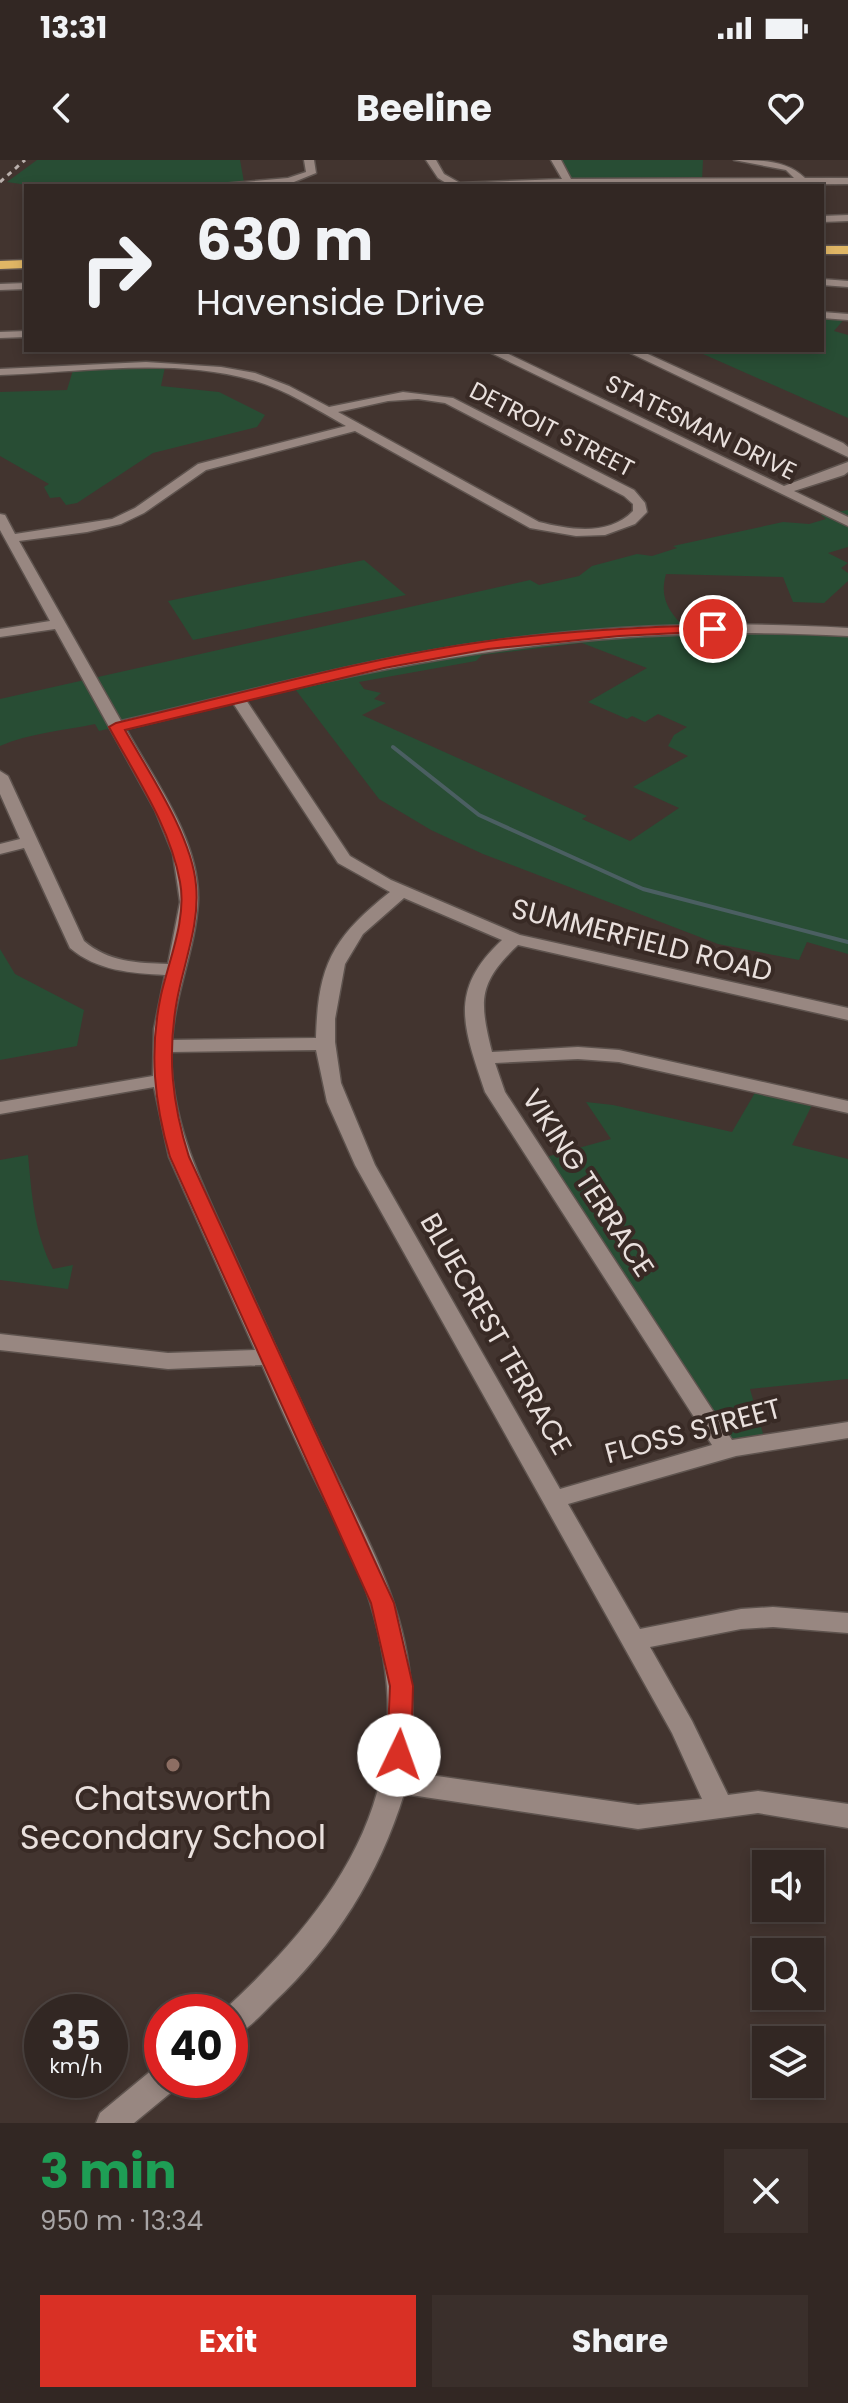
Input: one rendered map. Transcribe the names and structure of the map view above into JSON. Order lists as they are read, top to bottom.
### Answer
{
  "streets": {
    "street": [
      "STATESMAN DRIVE",
      "DETROIT STREET",
      "SUMMERFIELD ROAD",
      "VIKING TERRACE",
      "BLUECREST TERRACE",
      "FLOSS STREET"
    ]
  },
  "crossings": [
    ["SUMMERFIELD ROAD", "VIKING TERRACE"],
    ["SUMMERFIELD ROAD", "BLUECREST TERRACE"],
    ["VIKING TERRACE", "FLOSS STREET"],
    ["BLUECREST TERRACE", "FLOSS STREET"]
  ],
  "places": ["Chatsworth Secondary School"],
  "page": {
    "status": "13:31",
    "header": "Beeline",
    "turn": ["630 m", "Havenside Drive"],
    "speed": "35 km/h",
    "limit": "40",
    "heading": ["3 min", "950 m · 13:34"],
    "buttons": ["Exit", "Share"]
  }
}
